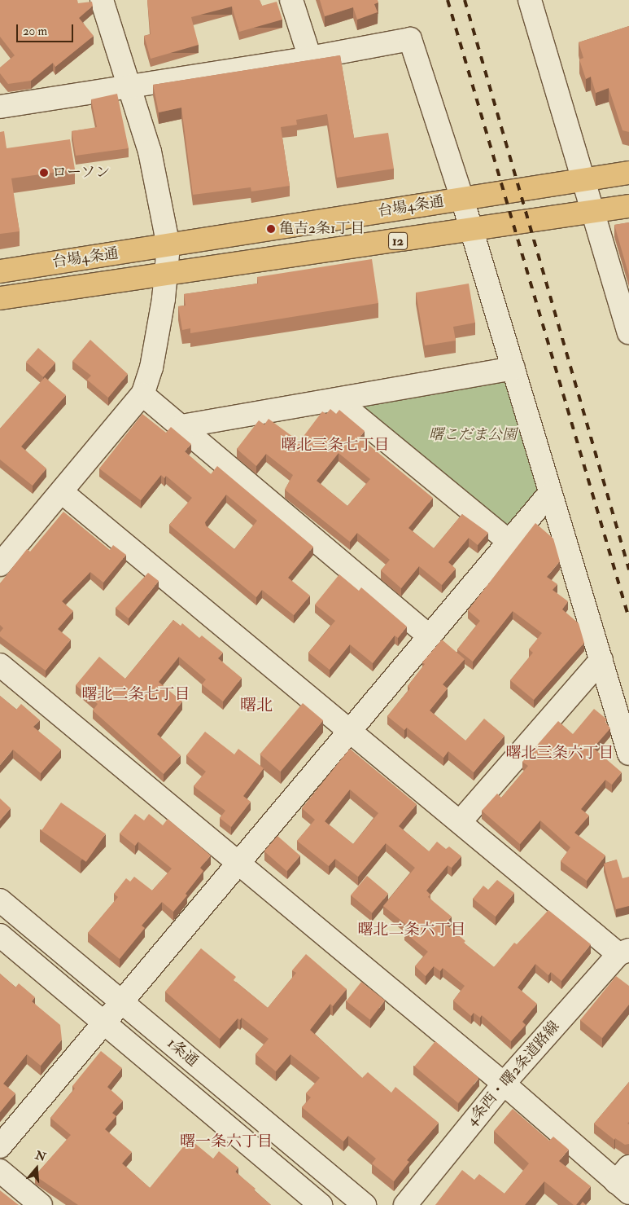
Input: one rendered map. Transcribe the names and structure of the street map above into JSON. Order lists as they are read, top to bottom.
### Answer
{
  "streets": {
    "highway": ["台場4条通", "12"],
    "street": ["1条通", "4条西・曙2条道路線"]
  },
  "districts": [
    "曙北三条七丁目",
    "曙北二条七丁目",
    "曙北",
    "曙北三条六丁目",
    "曙北二条六丁目",
    "曙一条六丁目"
  ],
  "parks": ["曙こだま公園"],
  "places": ["ローソン", "亀吉2条1丁目"],
  "scale_bar": "20 m",
  "north": "top"
}
